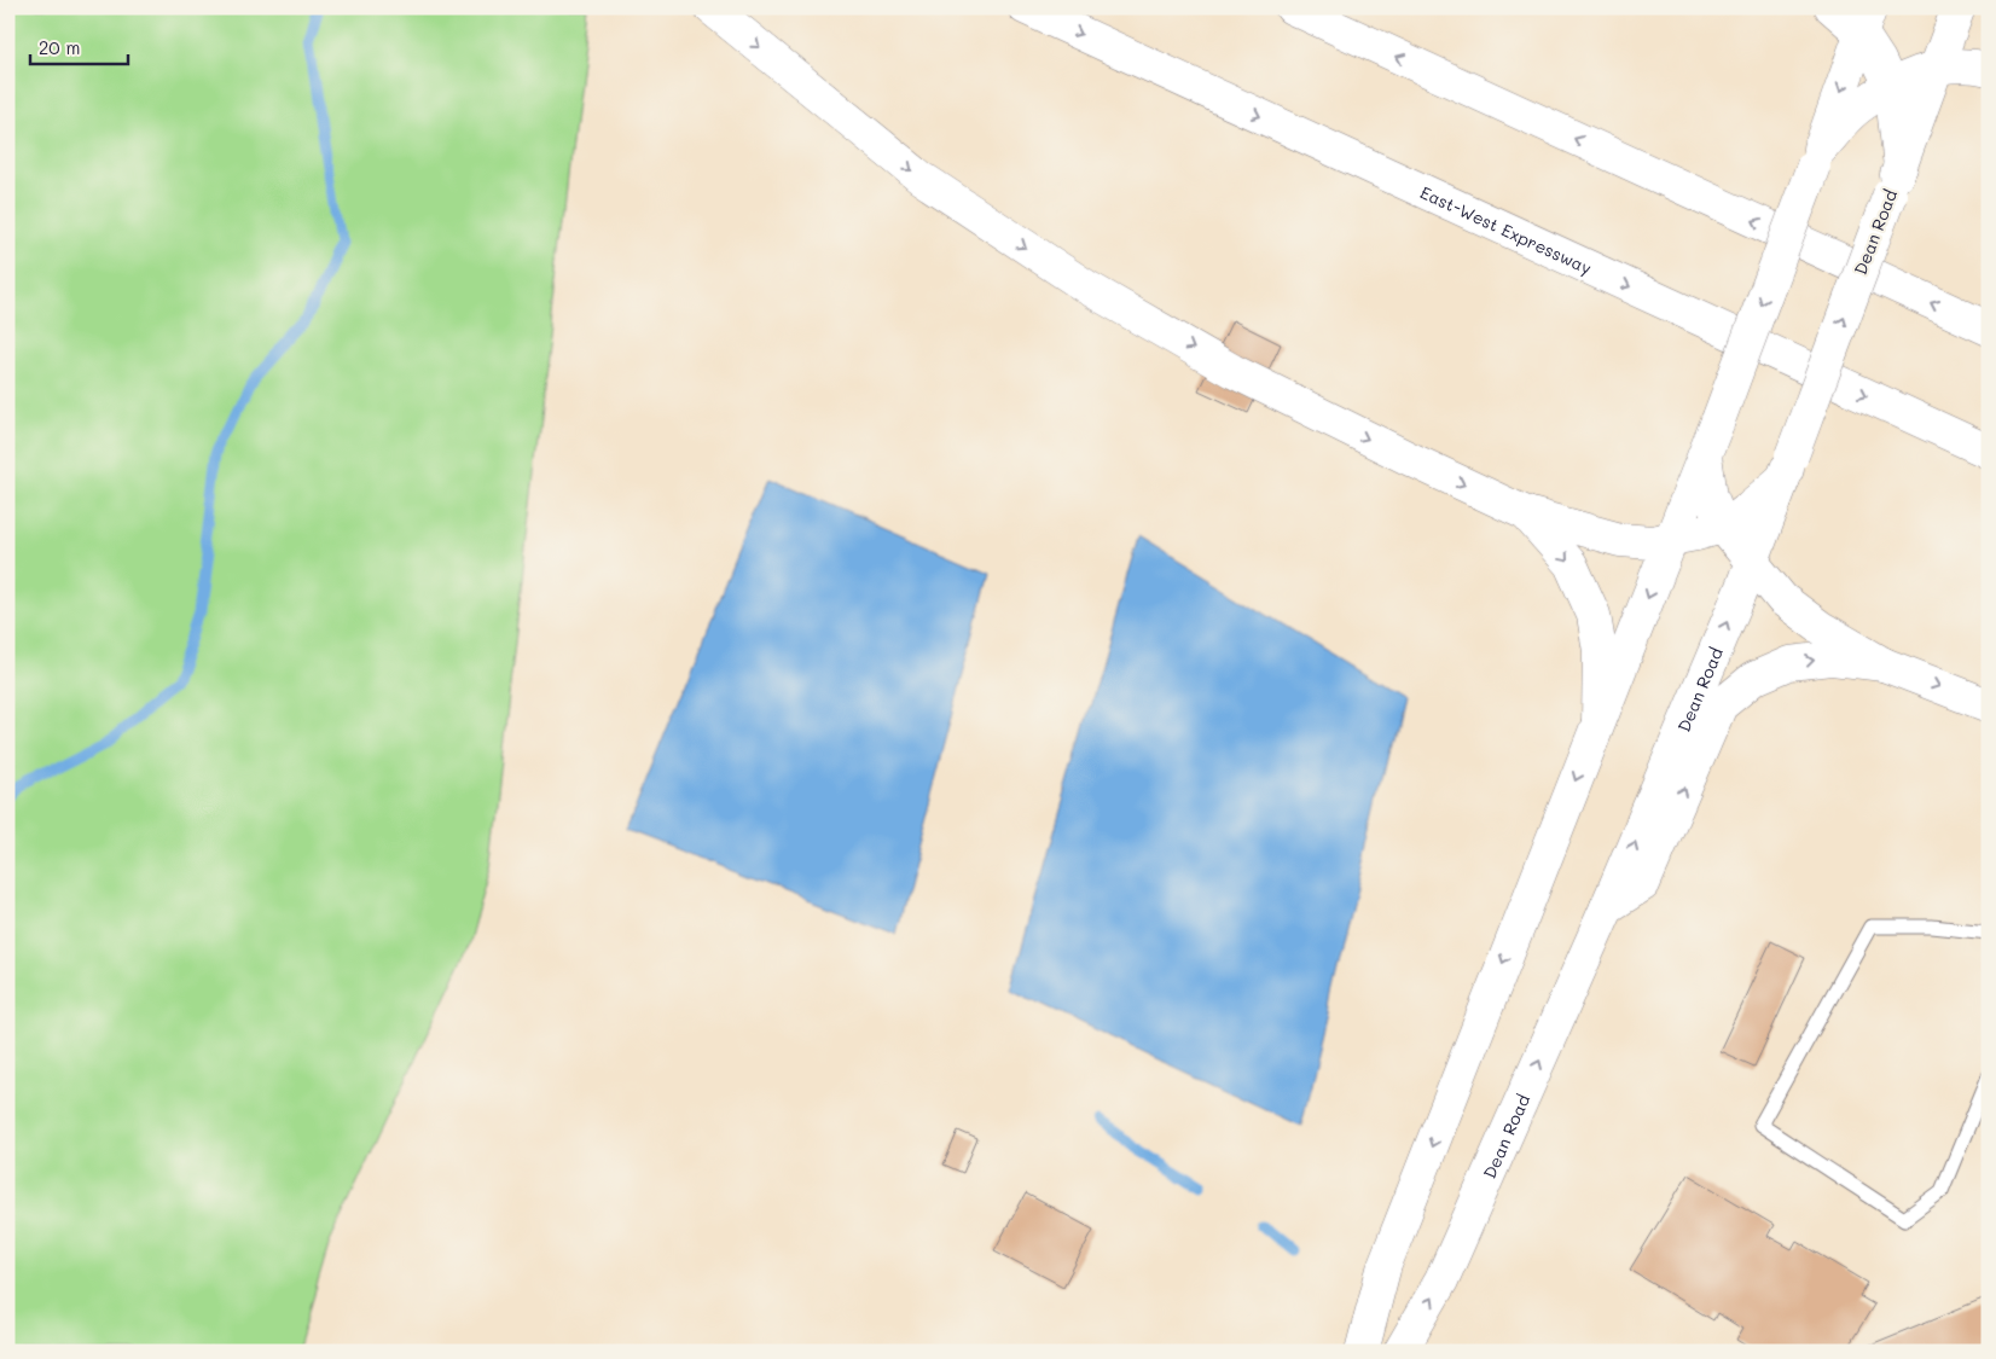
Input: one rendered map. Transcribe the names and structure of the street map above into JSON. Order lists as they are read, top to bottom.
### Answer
{
  "streets": {
    "main road": ["East-West Expressway", "Dean Road"]
  },
  "scale_bar": "20 m"
}
